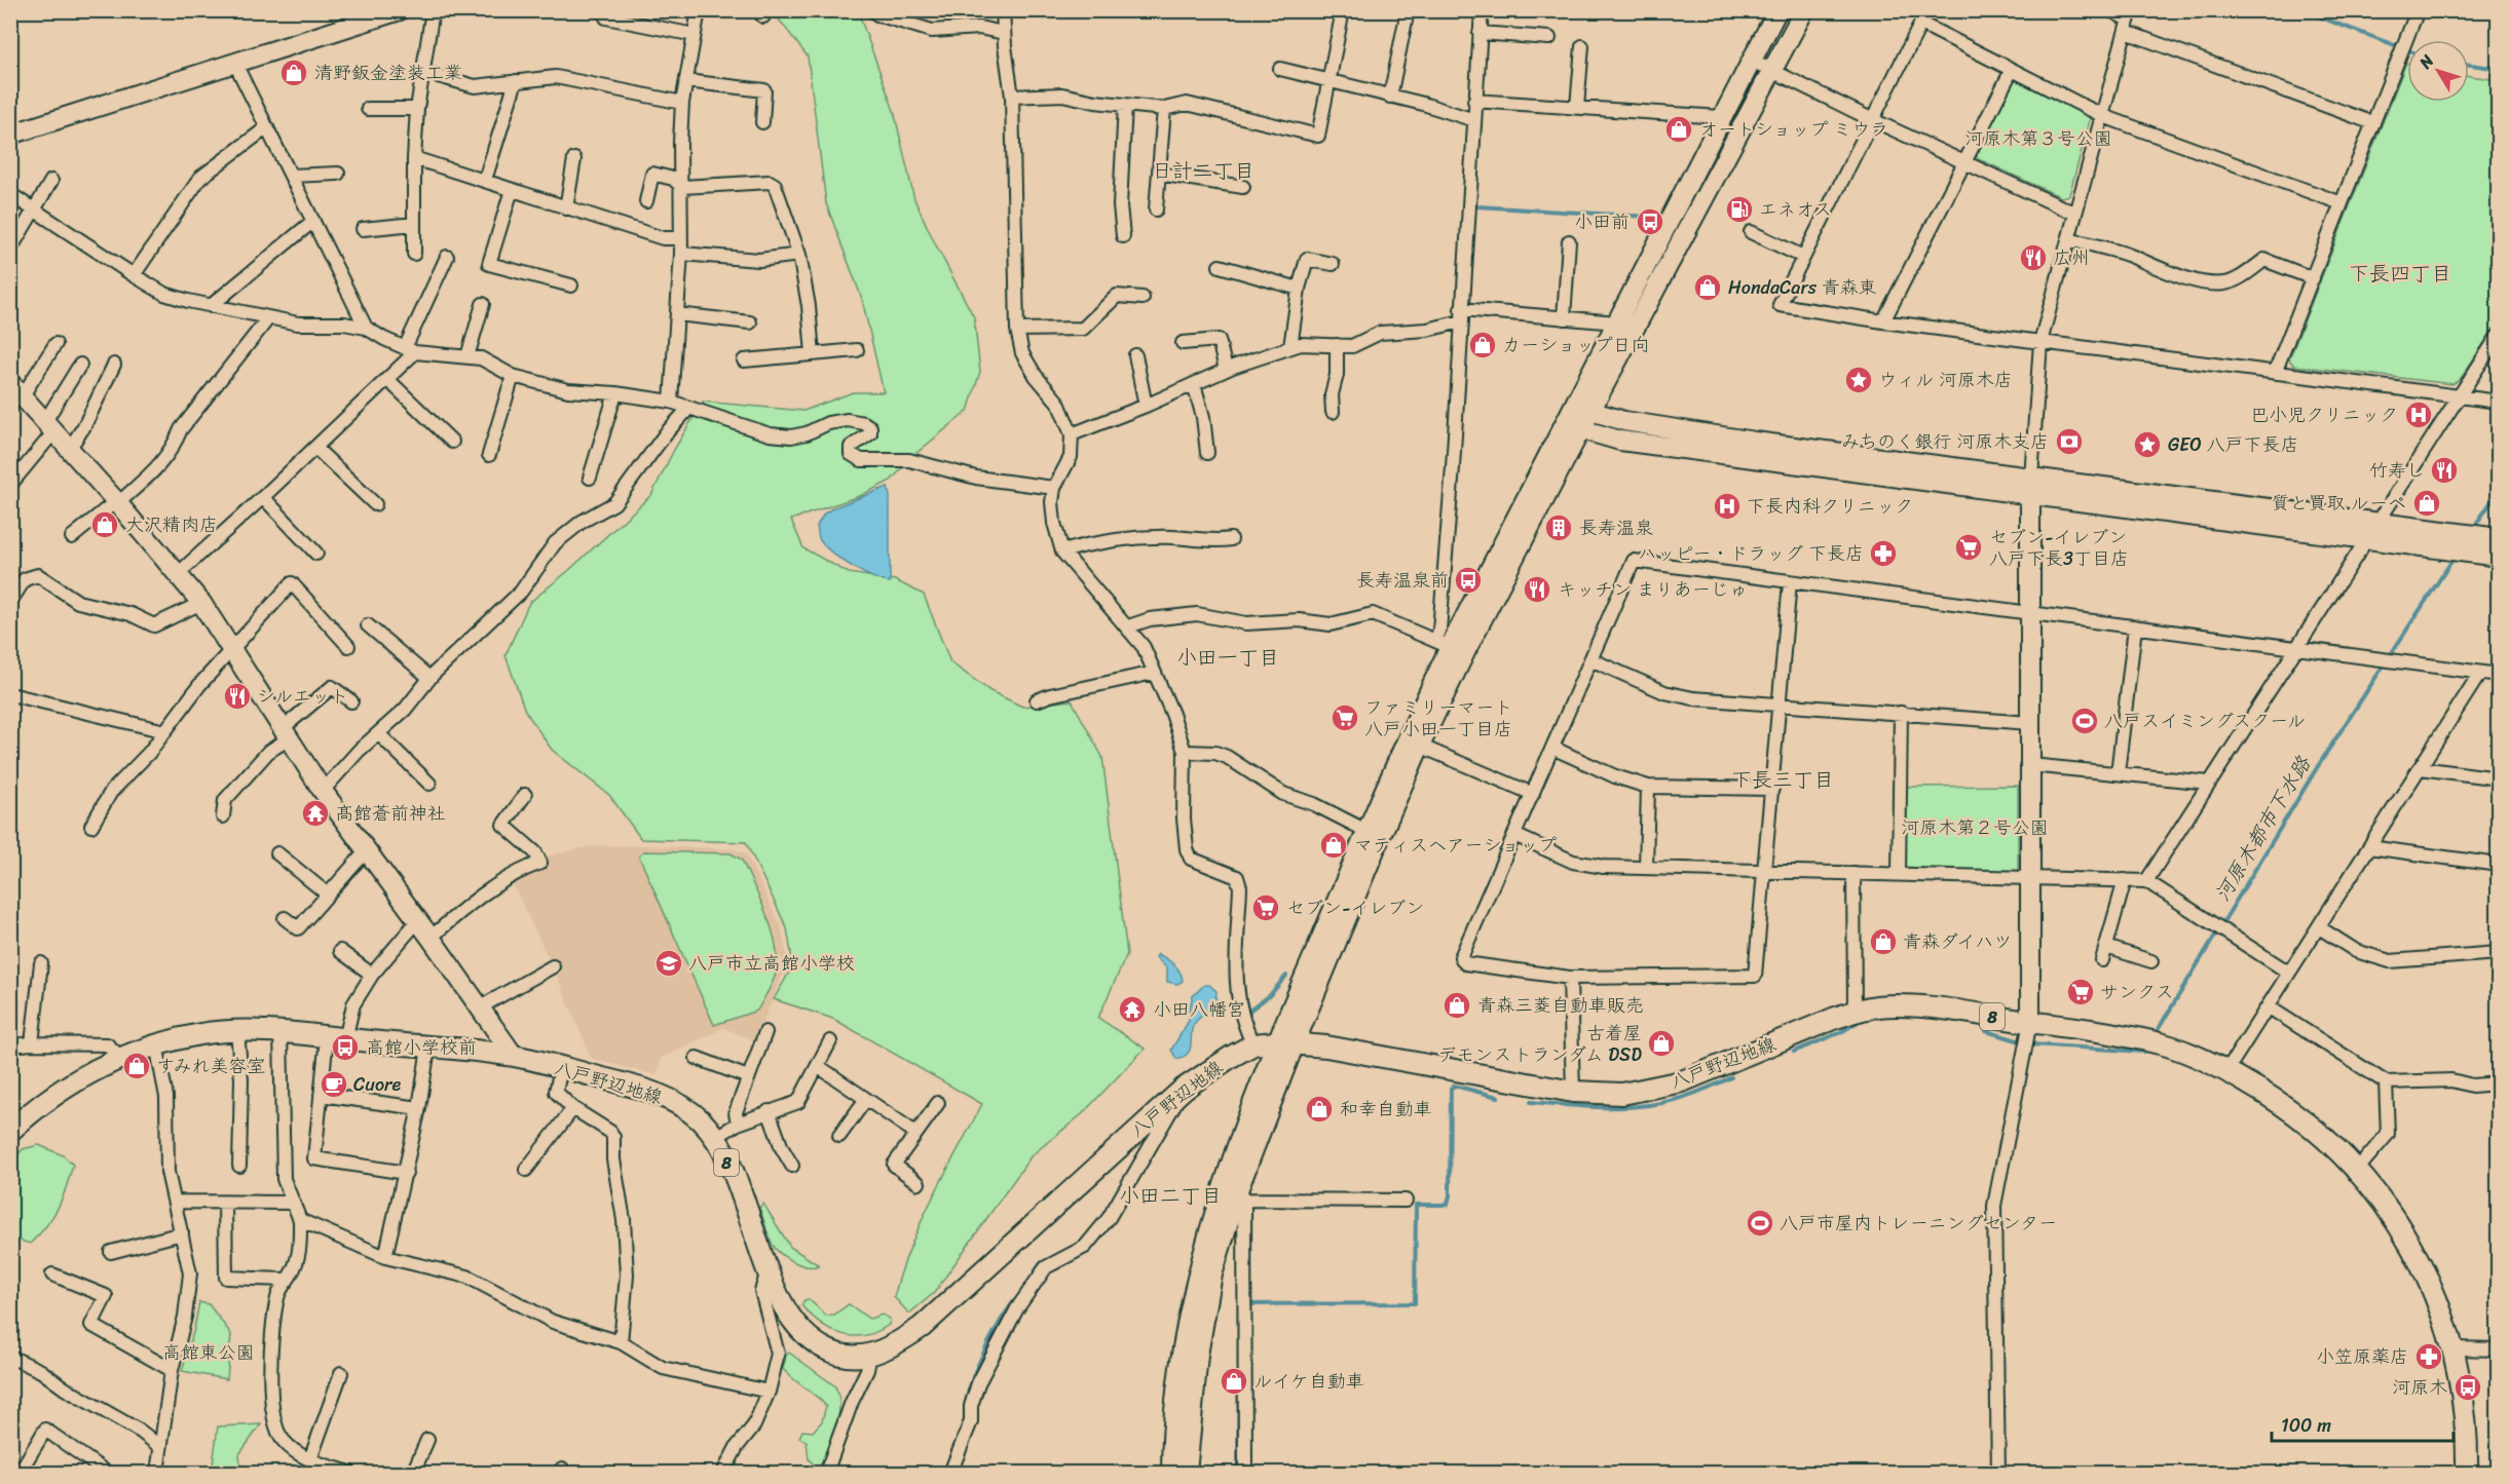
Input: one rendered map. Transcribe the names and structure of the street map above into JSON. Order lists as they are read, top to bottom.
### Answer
{
  "streets": {
    "main road": ["8", "八戸野辺地線"]
  },
  "districts": [
    "日計二丁目",
    "下長四丁目",
    "小田一丁目",
    "下長三丁目",
    "小田二丁目"
  ],
  "water": ["河原木都市下水路"],
  "parks": ["河原木第３号公園", "河原木第２号公園", "高館東公園"],
  "places": {
    "shop": [
      "清野鈑金塗装工業",
      "オートショップ ミウラ",
      "HondaCars 青森東",
      "カーショップ日向",
      "質と買取 ルーペ",
      "大沢精肉店",
      "マティスヘアーショップ",
      "青森ダイハツ",
      "青森三菱自動車販売",
      "古着屋 デモンストランダム DSD",
      "すみれ美容室",
      "和幸自動車",
      "ルイケ自動車"
    ],
    "fuel station": ["エネオス"],
    "bus stop": [
      "小田前",
      "長寿温泉前",
      "高館小学校前",
      "河原木"
    ],
    "restaurant": [
      "広州",
      "竹寿し",
      "キッチン まりあーじゅ",
      "シルエット"
    ],
    "place": ["ウィル 河原木店", "GEO 八戸下長店"],
    "hospital": ["巴小児クリニック", "下長内科クリニック"],
    "bank": ["みちのく銀行 河原木支店"],
    "building": ["長寿温泉"],
    "supermarket": [
      "セブン-イレブン 八戸下長3丁目店",
      "ファミリーマート 八戸小田一丁目店",
      "セブン-イレブン",
      "サンクス"
    ],
    "pharmacy": ["ハッピー・ドラッグ 下長店", "小笠原薬店"],
    "sports": ["八戸スイミングスクール", "八戸市屋内トレーニングセンター"],
    "temple": ["髙館蒼前神社", "小田八幡宮"],
    "school or university": ["八戸市立高館小学校"],
    "cafe": ["Cuore"]
  },
  "scale_bar": "100 m",
  "north": "top left"
}
